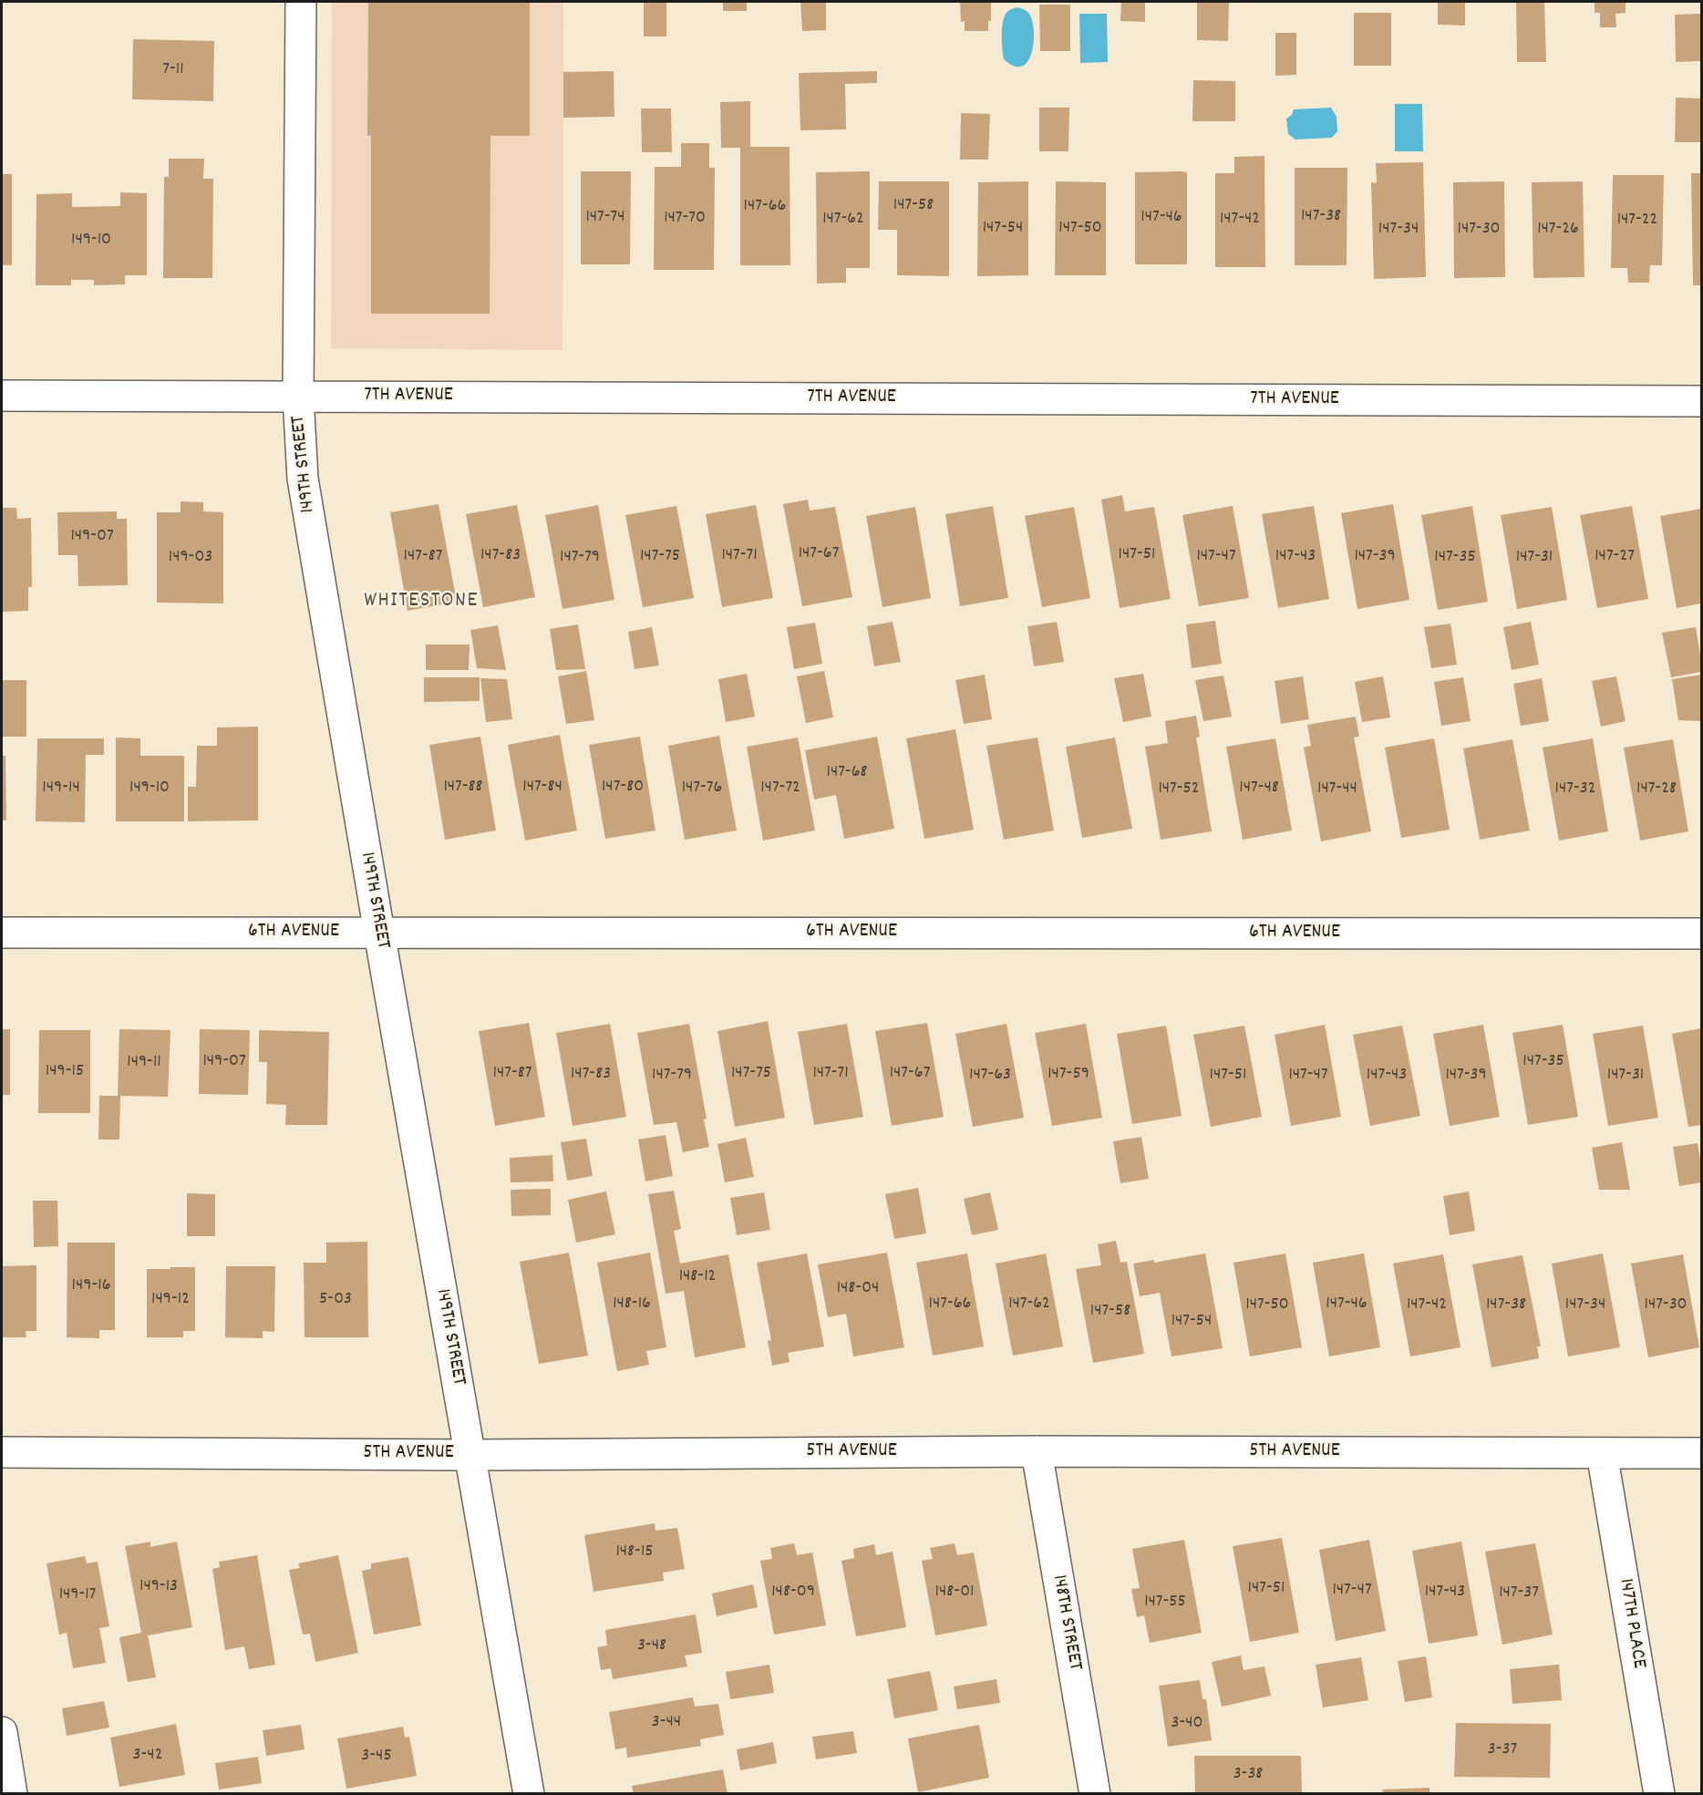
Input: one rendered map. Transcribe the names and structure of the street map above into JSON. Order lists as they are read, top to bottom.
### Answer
{
  "streets": {
    "street": [
      "7TH AVENUE",
      "149TH STREET",
      "6TH AVENUE",
      "5TH AVENUE",
      "148TH STREET",
      "147TH PLACE"
    ]
  },
  "crossings": [
    ["7TH AVENUE", "149TH STREET"],
    ["149TH STREET", "6TH AVENUE"],
    ["149TH STREET", "5TH AVENUE"],
    ["5TH AVENUE", "148TH STREET"],
    ["5TH AVENUE", "147TH PLACE"]
  ],
  "districts": ["WHITESTONE"],
  "house_numbers": [
    "7-11",
    "147-58",
    "147-66",
    "147-38",
    "147-74",
    "147-46",
    "147-70",
    "147-62",
    "147-42",
    "147-22",
    "147-54",
    "147-50",
    "147-34",
    "147-30",
    "147-26",
    "149-10",
    "149-07",
    "147-67",
    "147-51",
    "147-83",
    "147-71",
    "147-87",
    "147-75",
    "147-47",
    "147-43",
    "147-39",
    "147-27",
    "149-03",
    "147-79",
    "147-35",
    "147-31",
    "147-68",
    "147-88",
    "147-84",
    "147-80",
    "149-14",
    "149-10",
    "147-76",
    "147-72",
    "147-48",
    "147-52",
    "147-44",
    "147-32",
    "147-28",
    "149-07",
    "147-35",
    "149-11",
    "149-15",
    "147-87",
    "147-75",
    "147-71",
    "147-67",
    "147-83",
    "147-59",
    "147-79",
    "147-63",
    "147-51",
    "147-47",
    "147-43",
    "147-39",
    "147-31",
    "148-12",
    "149-16",
    "148-04",
    "149-12",
    "5-03",
    "148-16",
    "147-66",
    "147-62",
    "147-46",
    "147-50",
    "147-42",
    "147-38",
    "147-34",
    "147-30",
    "147-58",
    "147-54",
    "148-15",
    "149-13",
    "147-51",
    "147-47",
    "148-09",
    "148-01",
    "147-43",
    "147-37",
    "149-17",
    "147-55",
    "3-48",
    "3-44",
    "3-40",
    "3-37",
    "3-42",
    "3-45",
    "3-38"
  ]
}
